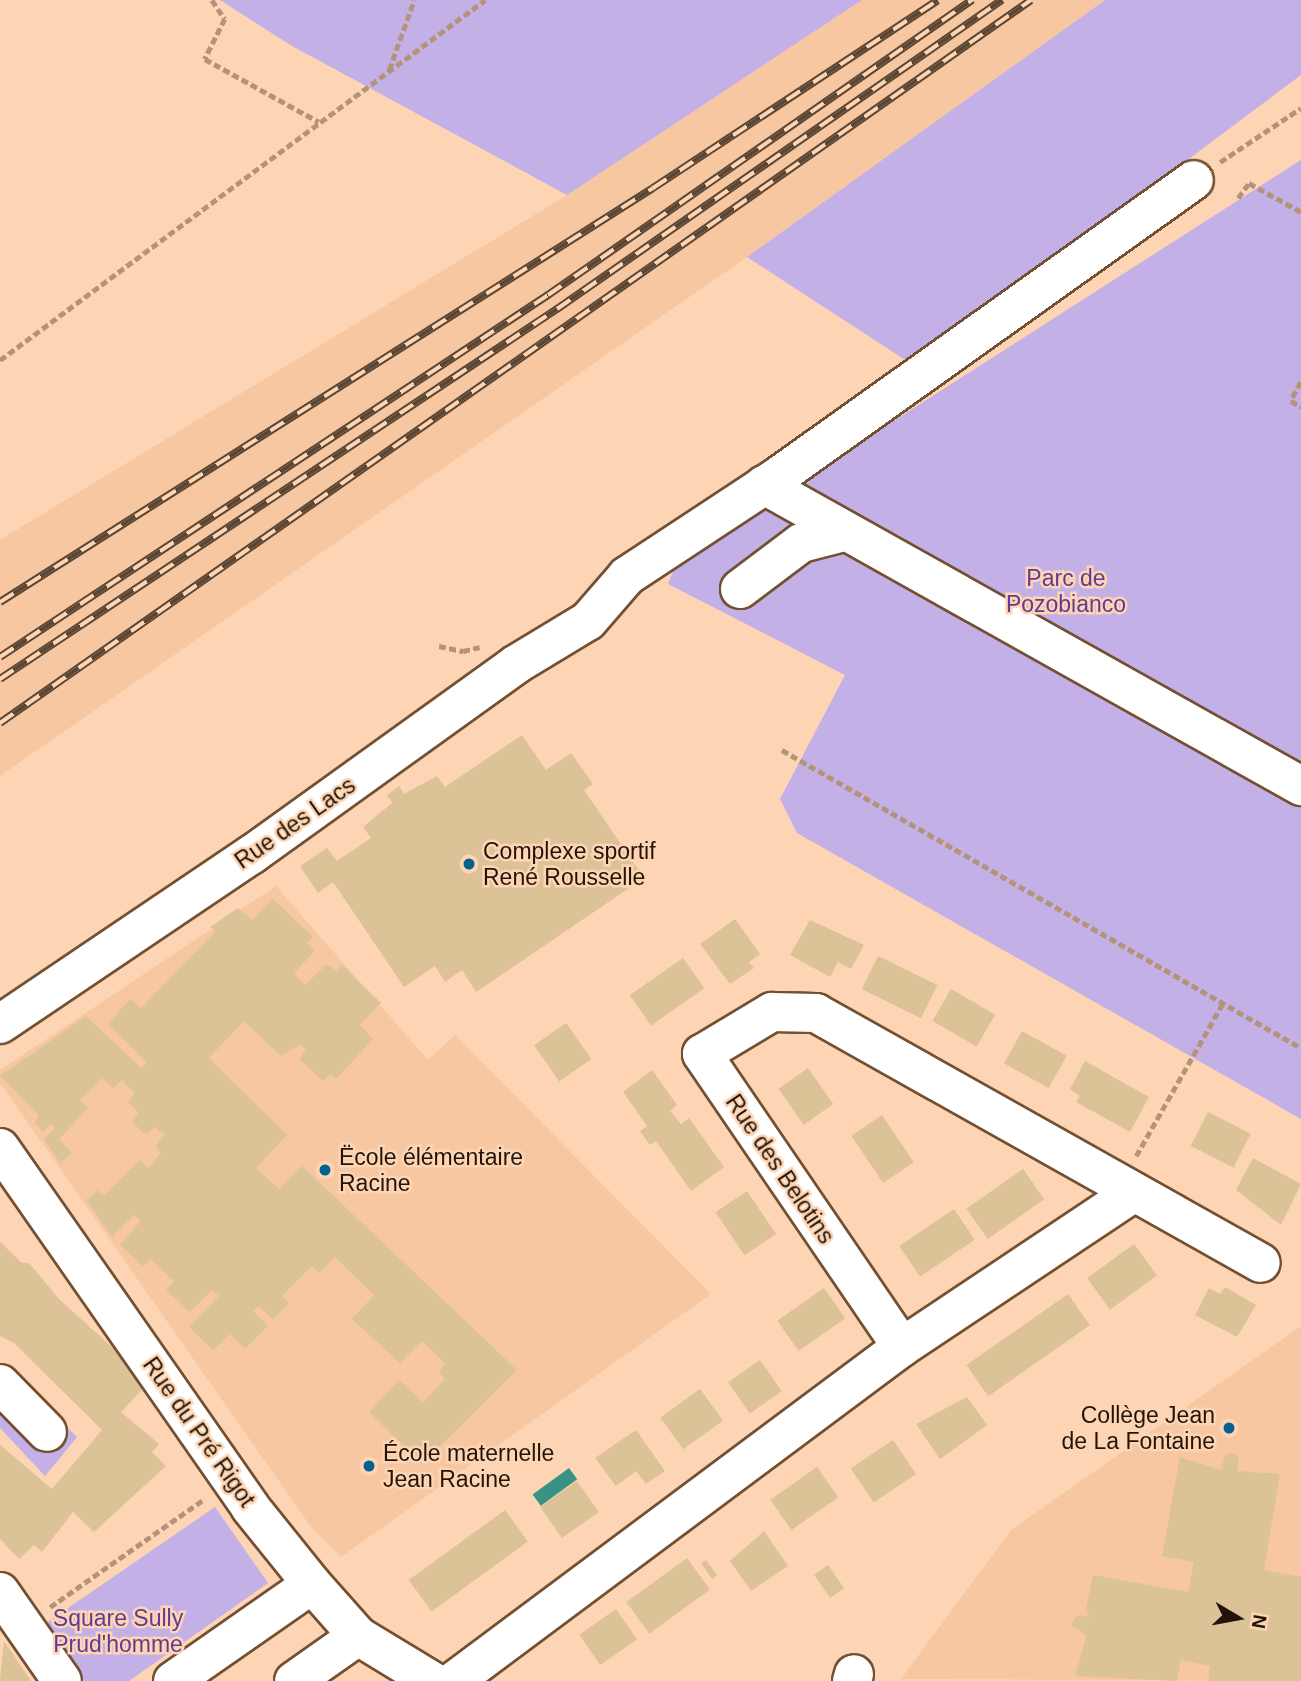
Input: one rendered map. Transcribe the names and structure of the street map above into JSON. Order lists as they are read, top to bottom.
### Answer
{
  "streets": {
    "street": ["Rue des Lacs", "Rue des Belotins", "Rue du Pré Rigot"]
  },
  "parks": ["Parc de Pozobianco", "Square Sully Prud'homme"],
  "places": [
    "Complexe sportif René Rousselle",
    "Ëcole élémentaire Racine",
    "Collège Jean de La Fontaine",
    "École maternelle Jean Racine"
  ],
  "north": "right"
}
